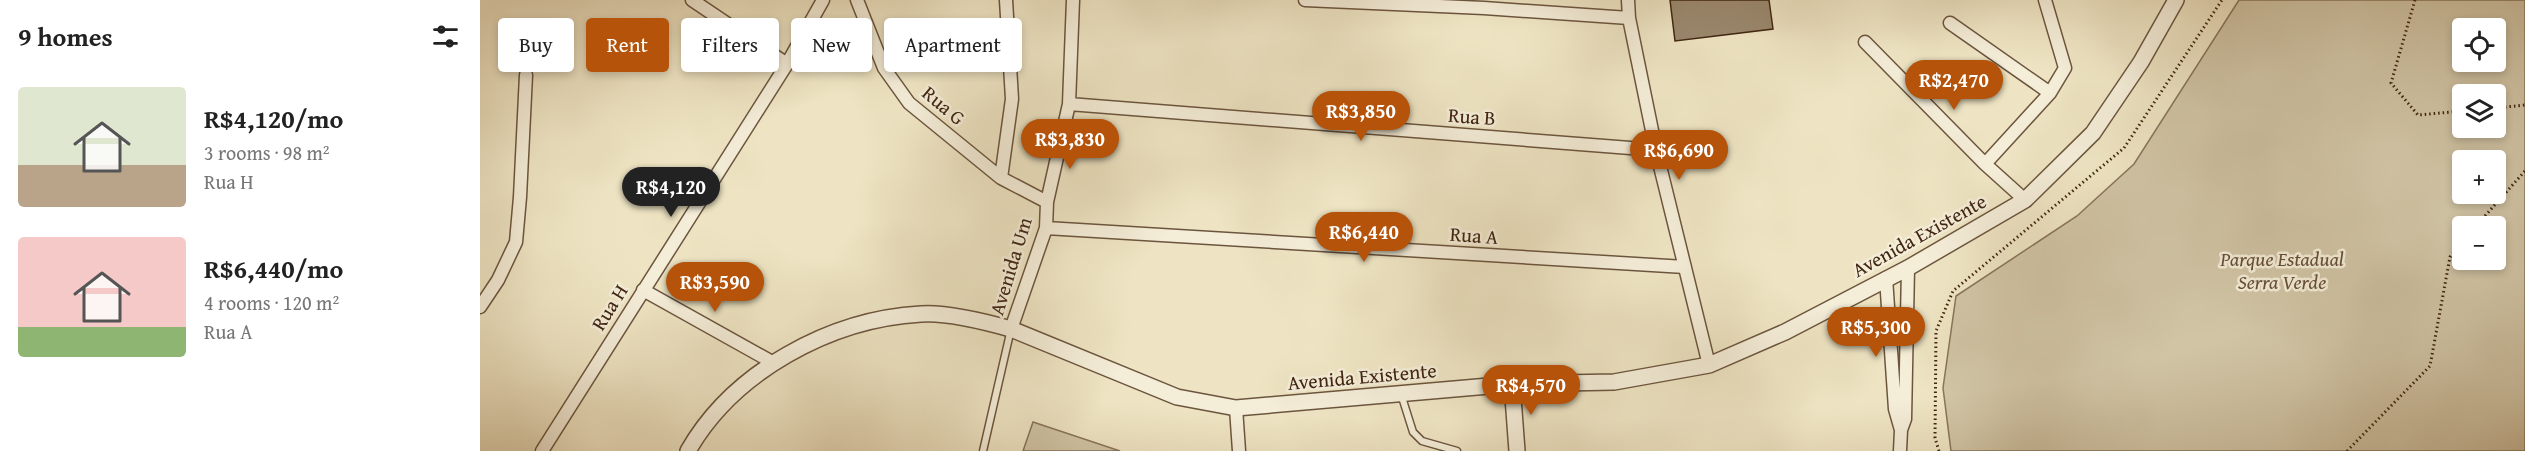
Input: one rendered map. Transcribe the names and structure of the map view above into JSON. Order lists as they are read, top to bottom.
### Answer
{
  "streets": {
    "street": [
      "Rua G",
      "Rua B",
      "Rua A",
      "Avenida Existente",
      "Avenida Um",
      "Rua H"
    ]
  },
  "crossings": [
    ["Rua G", "Avenida Um"],
    ["Rua B", "Avenida Um"],
    ["Rua A", "Avenida Um"],
    ["Avenida Existente", "Avenida Um"]
  ],
  "parks": ["Parque Estadual Serra Verde"],
  "page": {
    "heading": "9 homes",
    "map_buttons": ["+", "−"],
    "chip": [
      "Buy",
      "Rent",
      "Filters",
      "New",
      "Apartment"
    ],
    "price": [
      "R$2,470",
      "R$3,850",
      "R$3,830",
      "R$6,690",
      "R$4,120",
      "R$6,440",
      "R$3,590",
      "R$5,300",
      "R$4,570"
    ],
    "list": [
      {
        "name": "R$4,120/mo",
        "note": "3 rooms · 98 m² · Rua H"
      },
      {
        "name": "R$6,440/mo",
        "note": "4 rooms · 120 m² · Rua A"
      }
    ]
  }
}
